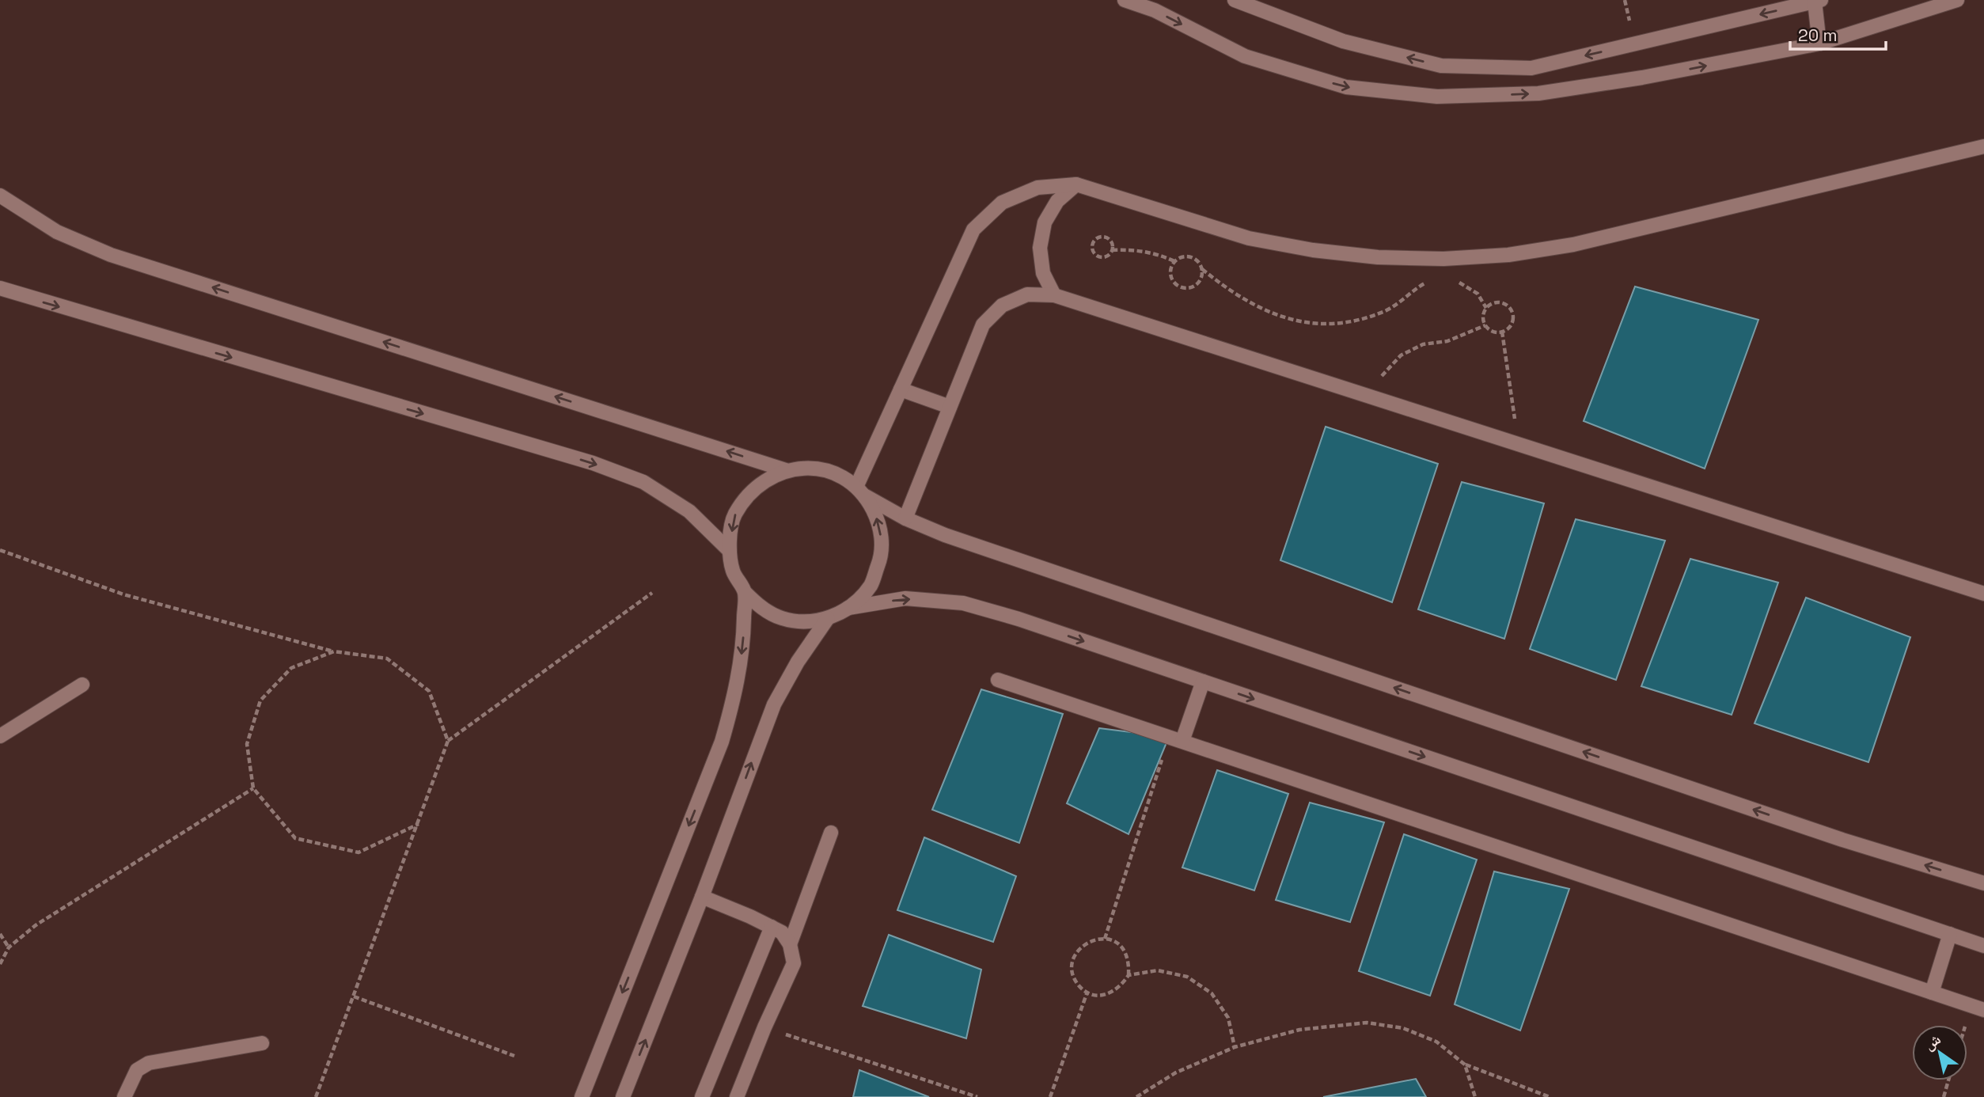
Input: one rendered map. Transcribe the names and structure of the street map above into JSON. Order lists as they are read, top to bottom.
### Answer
{
  "scale_bar": "20 m",
  "north": "top left"
}
